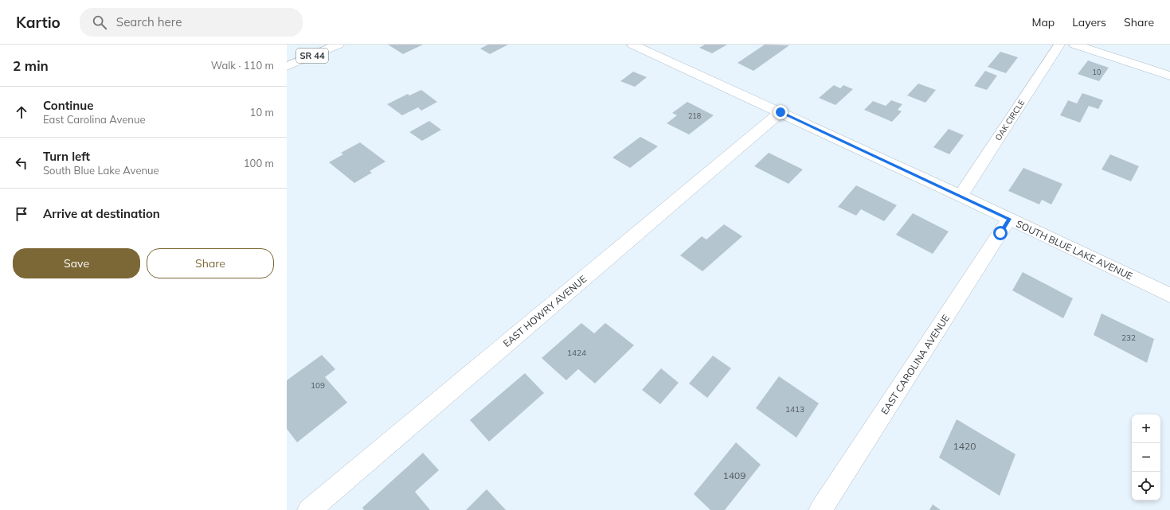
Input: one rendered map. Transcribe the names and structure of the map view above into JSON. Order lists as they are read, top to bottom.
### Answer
{
  "streets": {
    "street": [
      "SR 44",
      "OAK CIRCLE",
      "SOUTH BLUE LAKE AVENUE",
      "EAST HOWRY AVENUE",
      "EAST CAROLINA AVENUE"
    ]
  },
  "crossings": [
    ["OAK CIRCLE", "SOUTH BLUE LAKE AVENUE"],
    ["SOUTH BLUE LAKE AVENUE", "EAST HOWRY AVENUE"],
    ["SOUTH BLUE LAKE AVENUE", "EAST CAROLINA AVENUE"]
  ],
  "house_numbers": [
    "10",
    "218",
    "232",
    "1424",
    "109",
    "1413",
    "1420",
    "1409"
  ],
  "page": {
    "header": "Kartio",
    "search": "Search here",
    "nav": ["Map", "Layers", "Share"],
    "heading": ["2 min", "Walk · 110 m"],
    "list": [
      ["Continue", "East Carolina Avenue", "10 m"],
      ["Turn left", "South Blue Lake Avenue", "100 m"],
      "Arrive at destination"
    ],
    "buttons": ["Save", "Share"],
    "map_buttons": ["+", "−"]
  }
}
